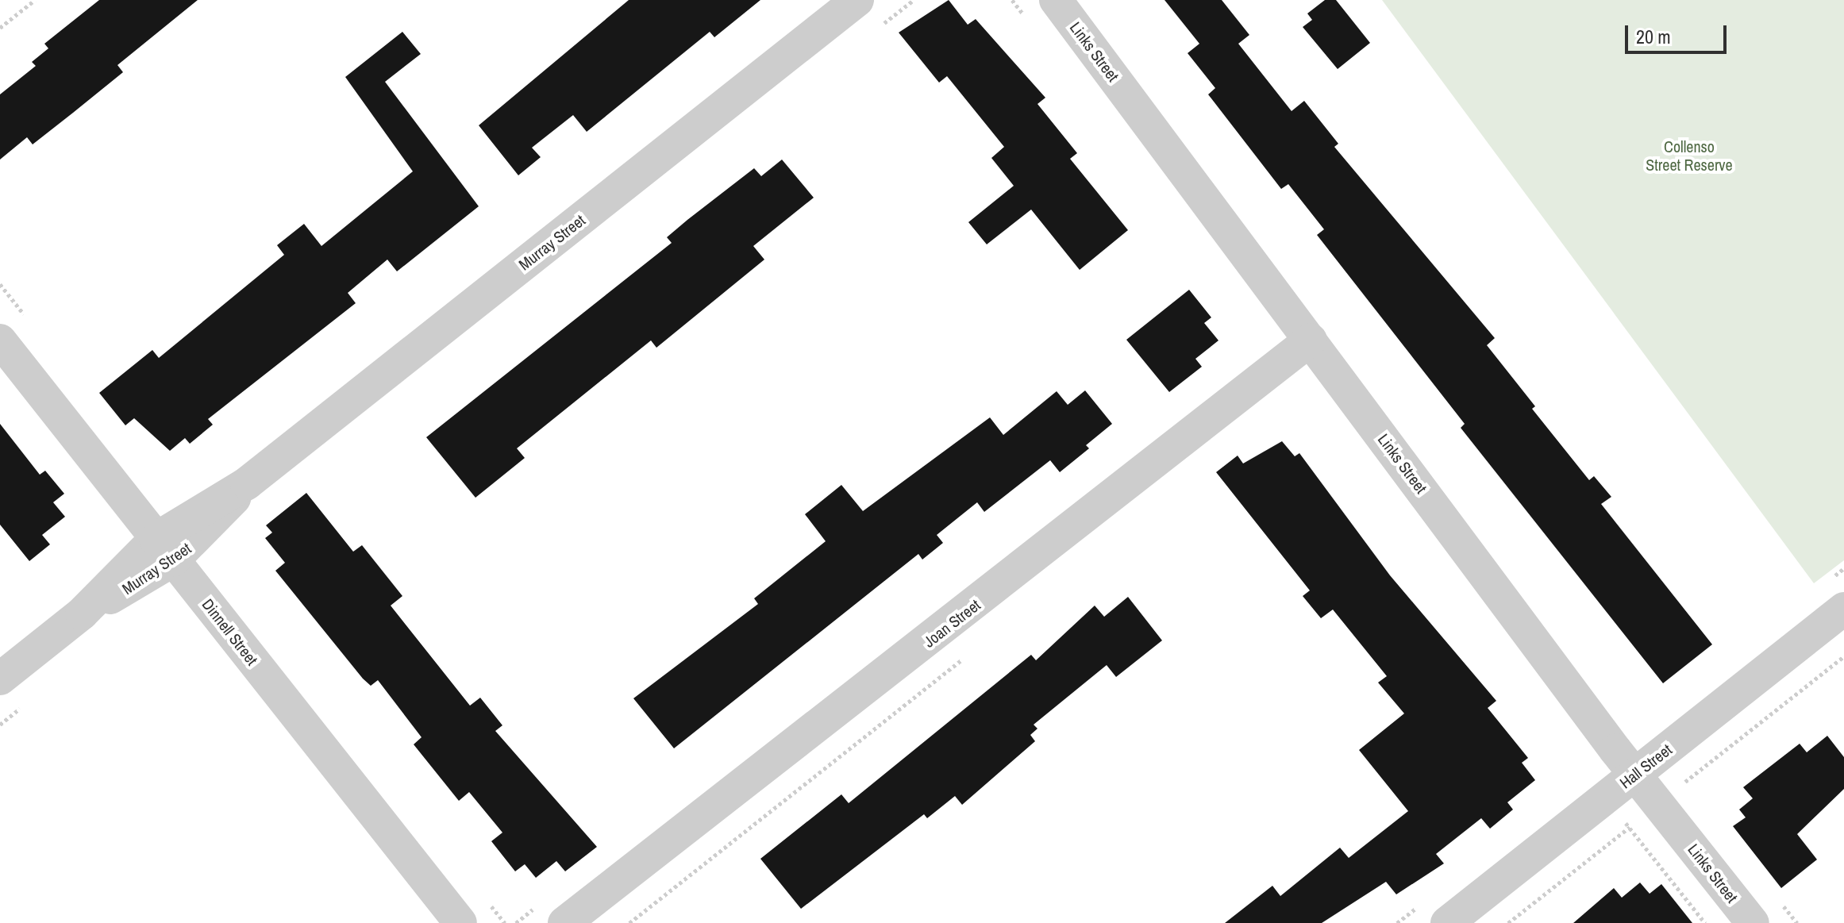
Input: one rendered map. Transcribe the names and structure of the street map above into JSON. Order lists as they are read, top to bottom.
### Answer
{
  "streets": {
    "street": [
      "Links Street",
      "Murray Street",
      "Joan Street",
      "Dinnell Street",
      "Hall Street"
    ]
  },
  "crossings": [
    ["Links Street", "Joan Street"],
    ["Links Street", "Hall Street"],
    ["Murray Street", "Dinnell Street"]
  ],
  "parks": ["Collenso Street Reserve"],
  "scale_bar": "20 m"
}
